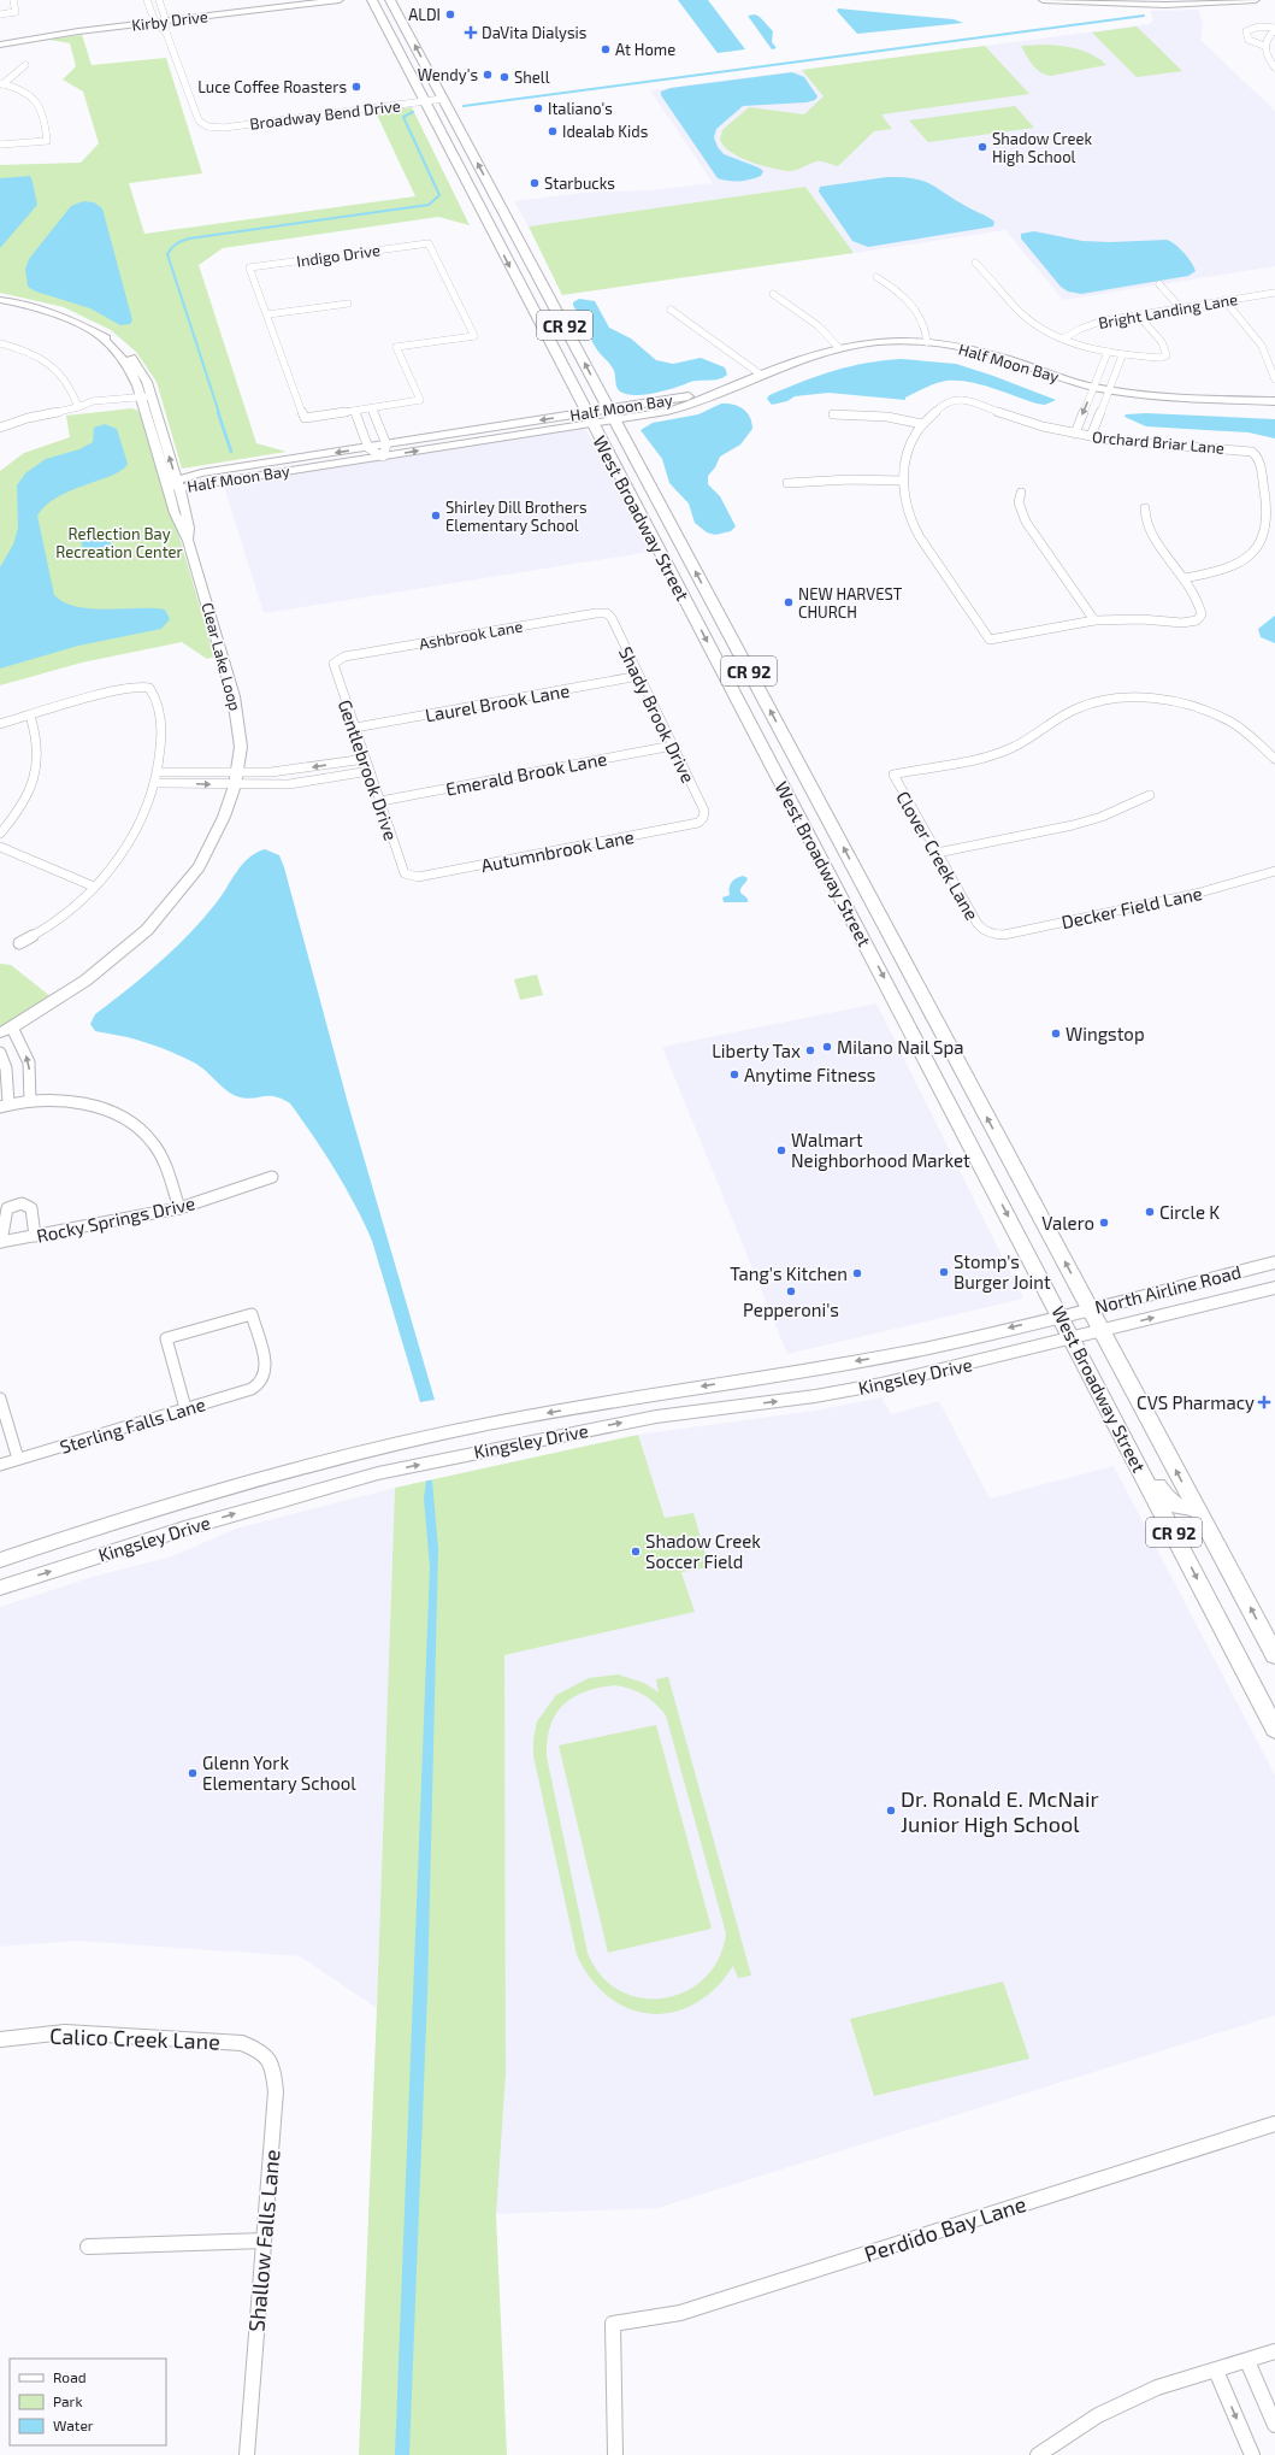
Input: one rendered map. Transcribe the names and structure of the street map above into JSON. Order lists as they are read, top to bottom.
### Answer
{
  "streets": {
    "main road": ["CR 92", "West Broadway Street"],
    "street": [
      "Kirby Drive",
      "Broadway Bend Drive",
      "Indigo Drive",
      "Bright Landing Lane",
      "Half Moon Bay",
      "Orchard Briar Lane",
      "Ashbrook Lane",
      "Clear Lake Loop",
      "Laurel Brook Lane",
      "Shady Brook Drive",
      "Gentlebrook Drive",
      "Emerald Brook Lane",
      "Autumnbrook Lane",
      "Clover Creek Lane",
      "Decker Field Lane",
      "Rocky Springs Drive",
      "North Airline Road",
      "Kingsley Drive",
      "Sterling Falls Lane",
      "Calico Creek Lane",
      "Perdido Bay Lane",
      "Shallow Falls Lane"
    ]
  },
  "crossings": [
    ["Broadway Bend Drive", "West Broadway Street"],
    ["Half Moon Bay", "West Broadway Street"],
    ["Half Moon Bay", "Clear Lake Loop"],
    ["West Broadway Street", "North Airline Road"],
    ["West Broadway Street", "Kingsley Drive"],
    ["Ashbrook Lane", "Shady Brook Drive"],
    ["Ashbrook Lane", "Gentlebrook Drive"],
    ["Laurel Brook Lane", "Shady Brook Drive"],
    ["Laurel Brook Lane", "Gentlebrook Drive"],
    ["Shady Brook Drive", "Emerald Brook Lane"],
    ["Shady Brook Drive", "Autumnbrook Lane"],
    ["Gentlebrook Drive", "Emerald Brook Lane"],
    ["Gentlebrook Drive", "Autumnbrook Lane"],
    ["Clover Creek Lane", "Decker Field Lane"],
    ["North Airline Road", "Kingsley Drive"],
    ["Calico Creek Lane", "Shallow Falls Lane"]
  ],
  "parks": ["Reflection Bay Recreation Center"],
  "places": {
    "other": [
      "ALDI",
      "At Home",
      "Wendy's",
      "Shell",
      "Luce Coffee Roasters",
      "Italiano's",
      "Idealab Kids",
      "Shadow Creek High School",
      "Starbucks",
      "Shirley Dill Brothers Elementary School",
      "NEW HARVEST CHURCH",
      "Wingstop",
      "Milano Nail Spa",
      "Liberty Tax",
      "Anytime Fitness",
      "Walmart Neighborhood Market",
      "Circle K",
      "Valero",
      "Stomp's Burger Joint",
      "Tang's Kitchen",
      "Pepperoni's",
      "Shadow Creek Soccer Field",
      "Glenn York Elementary School",
      "Dr. Ronald E. McNair Junior High School"
    ],
    "health": ["DaVita Dialysis", "CVS Pharmacy"]
  },
  "legend": ["Road", "Park", "Water"]
}
